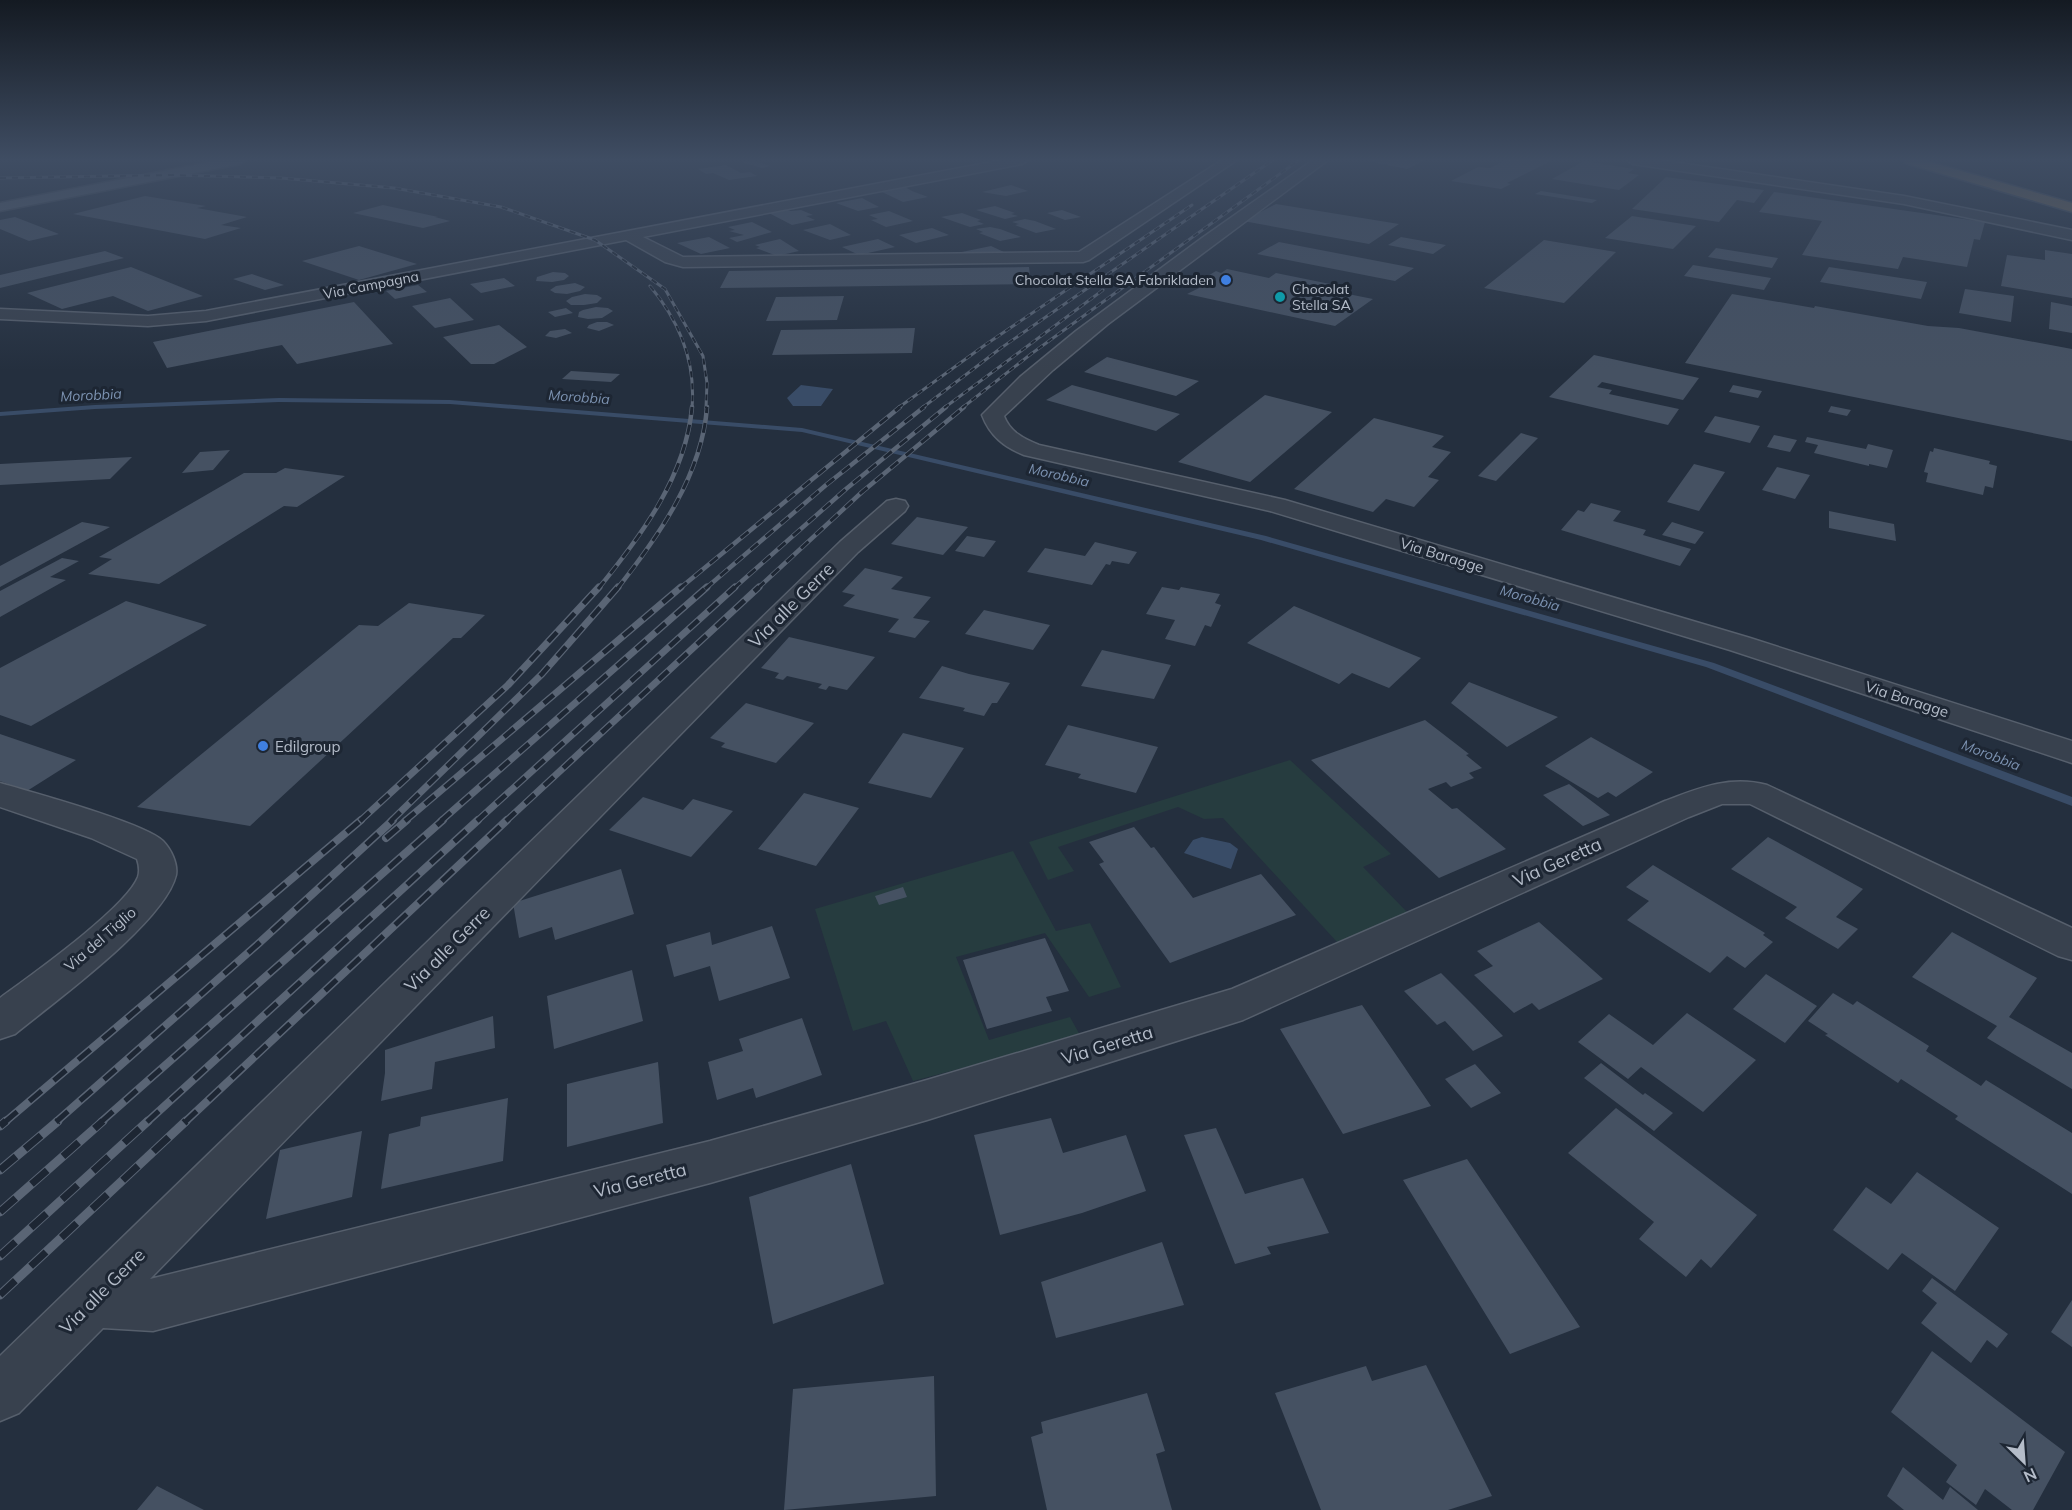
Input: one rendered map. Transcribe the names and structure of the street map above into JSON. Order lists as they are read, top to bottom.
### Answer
{
  "streets": {
    "street": [
      "Via Campagna",
      "Via Baragge",
      "Via alle Gerre",
      "Via Geretta",
      "Via del Tiglio"
    ]
  },
  "crossings": [
    ["Via alle Gerre", "Via Geretta"]
  ],
  "water": ["Morobbia"],
  "places": ["Chocolat Stella SA Fabrikladen", "Chocolat Stella SA", "Edilgroup"],
  "north": "bottom right"
}
